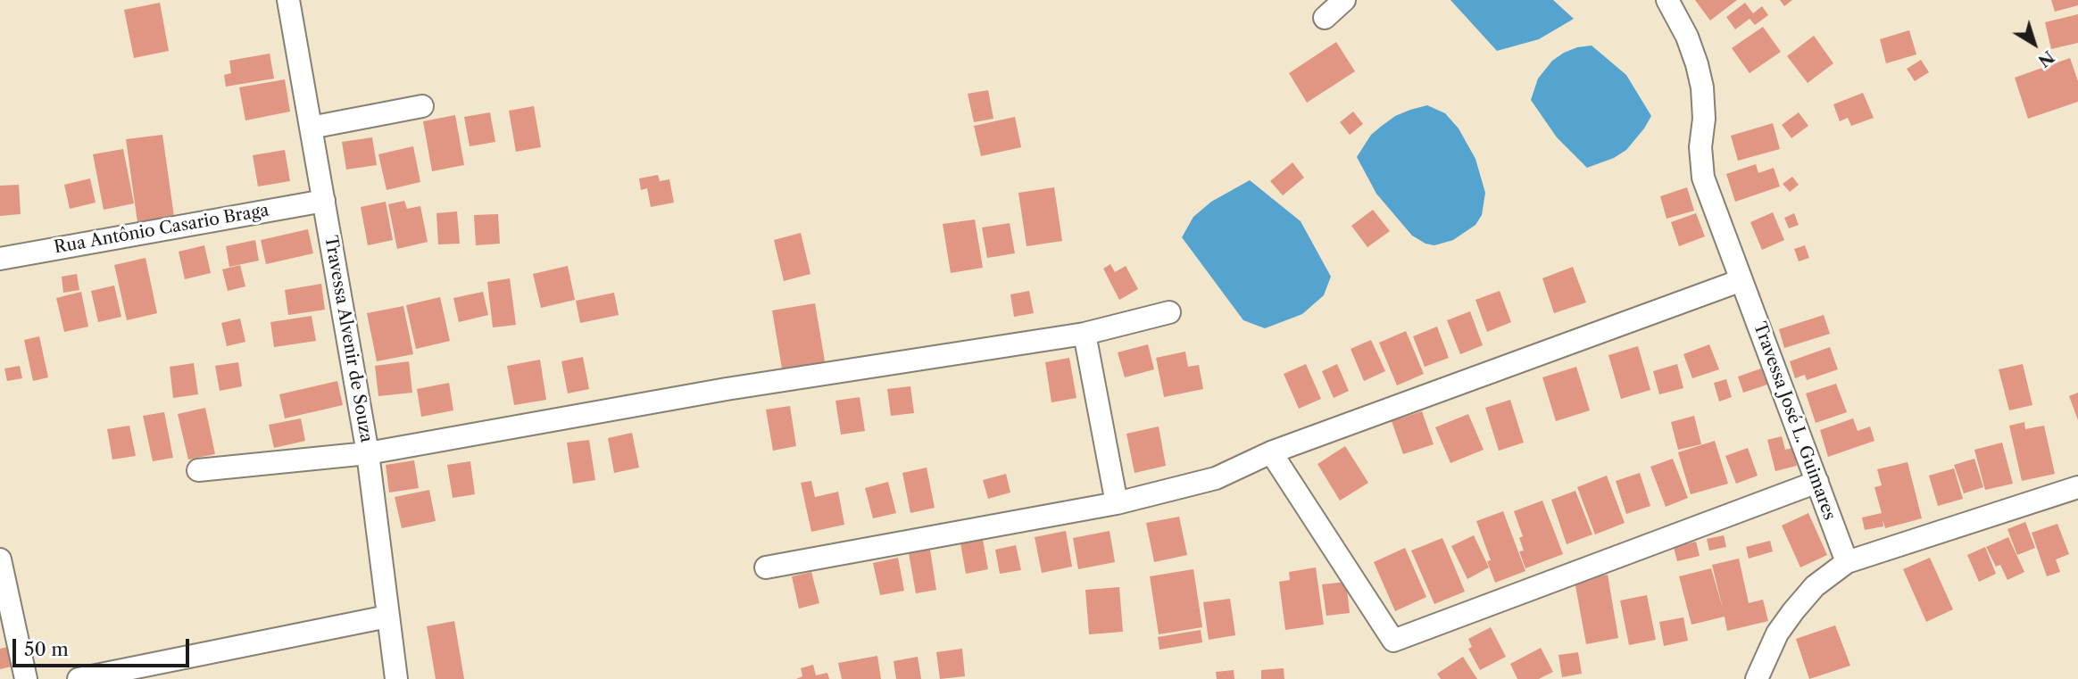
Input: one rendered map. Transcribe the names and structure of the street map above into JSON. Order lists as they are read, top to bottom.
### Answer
{
  "streets": {
    "street": ["Rua Antônio Casario Braga", "Travessa Alvenir de Souza", "Travessa José L. Guimares"]
  },
  "crossings": [
    ["Rua Antônio Casario Braga", "Travessa Alvenir de Souza"]
  ],
  "scale_bar": "50 m",
  "north": "bottom right"
}
